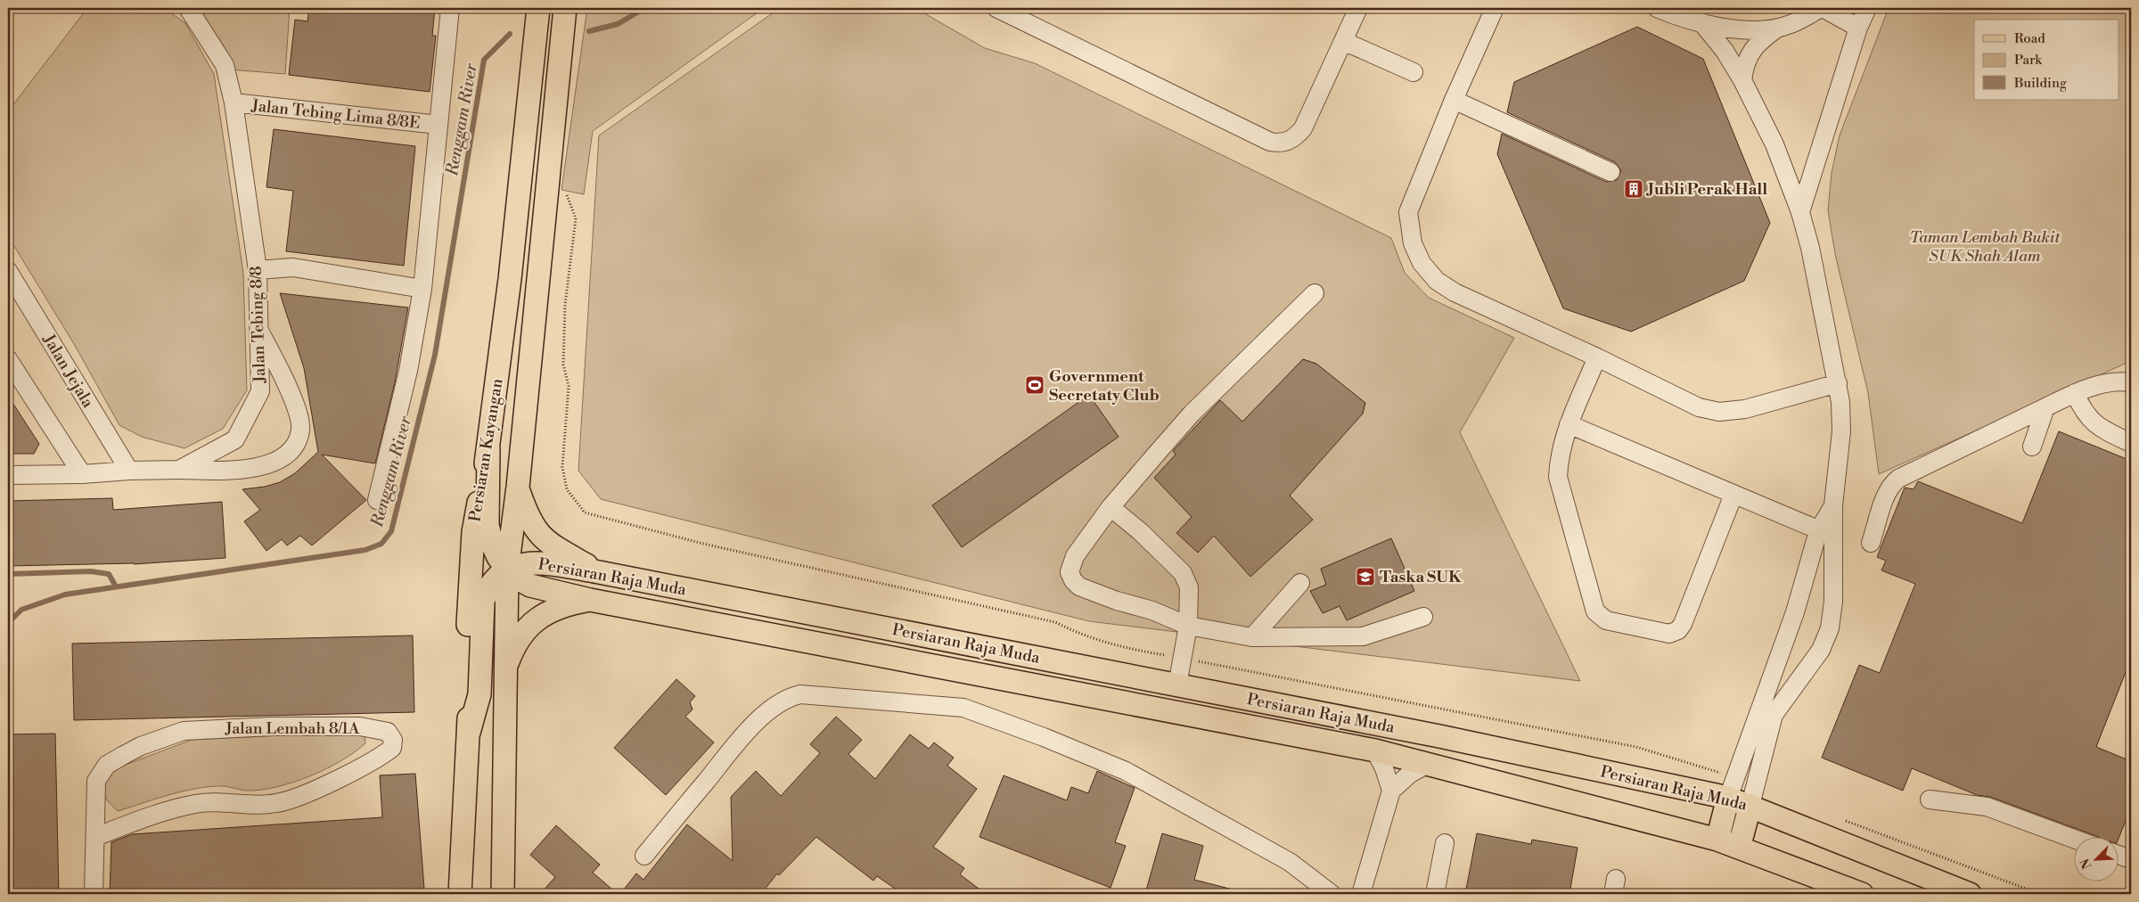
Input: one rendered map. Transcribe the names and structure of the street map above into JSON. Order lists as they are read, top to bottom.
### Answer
{
  "streets": {
    "main road": ["Persiaran Kayangan", "Persiaran Raja Muda"],
    "street": [
      "Jalan Tebing Lima 8/8E",
      "Jalan Tebing 8/8",
      "Jalan Jejala",
      "Jalan Lembah 8/1A"
    ]
  },
  "crossings": [
    ["Jalan Tebing Lima 8/8E", "Jalan Tebing 8/8"],
    ["Jalan Tebing 8/8", "Jalan Jejala"],
    ["Persiaran Kayangan", "Persiaran Raja Muda"]
  ],
  "water": ["Renggam River"],
  "parks": ["Taman Lembah Bukit SUK Shah Alam"],
  "places": {
    "building": ["Jubli Perak Hall"],
    "sports": ["Government Secretaty Club"],
    "school or university": ["Taska SUK"]
  },
  "legend": ["Road", "Park", "Building"],
  "north": "bottom left"
}
